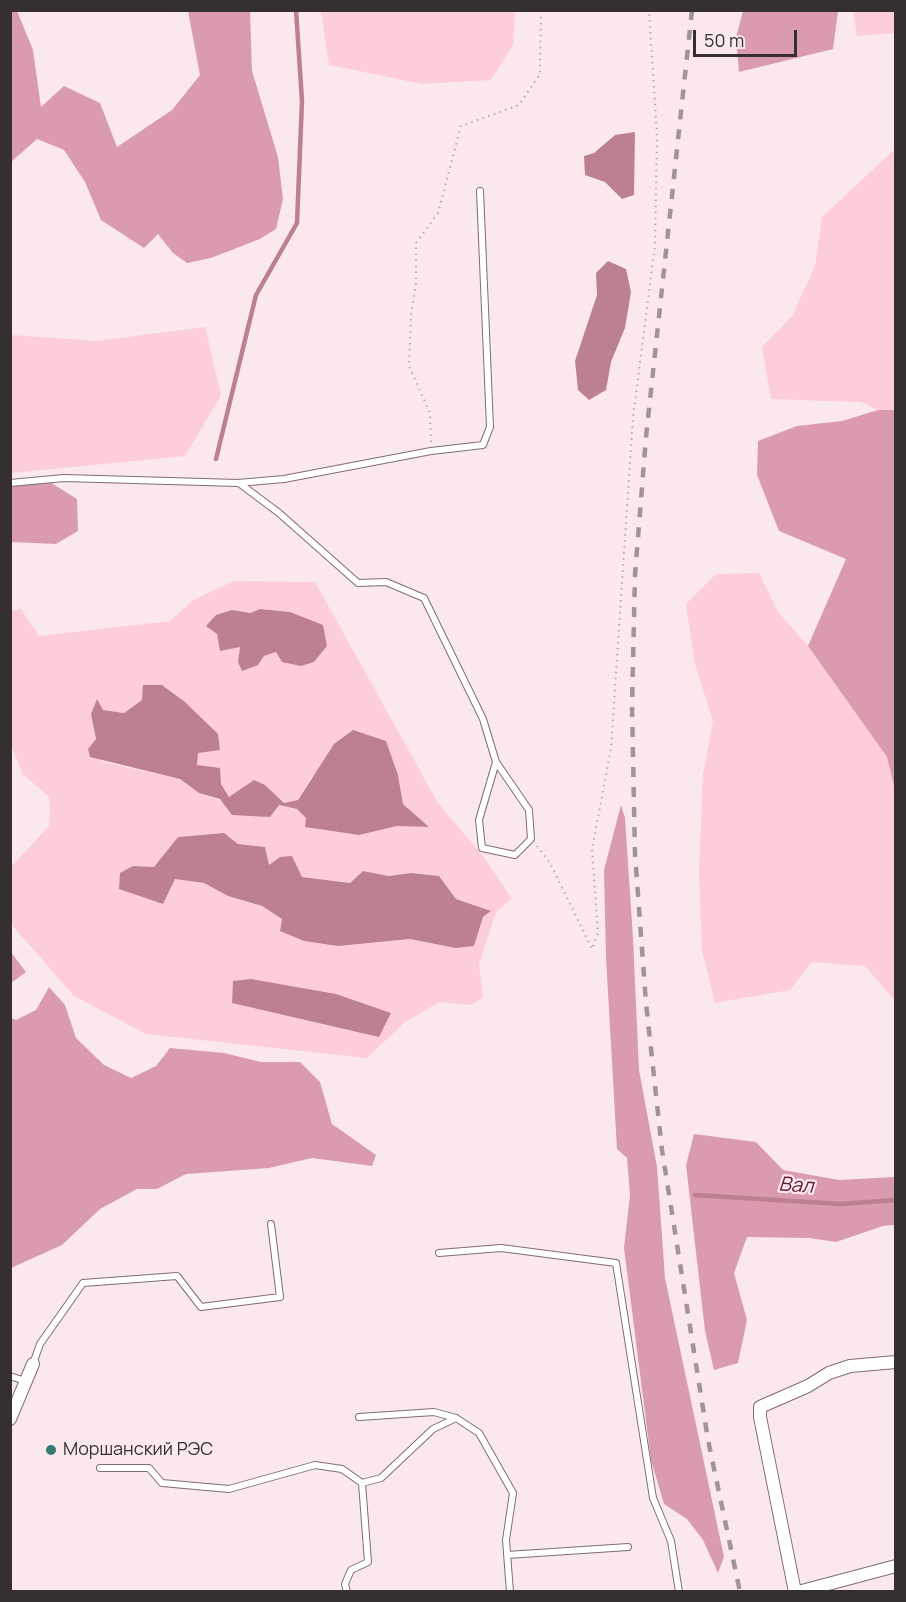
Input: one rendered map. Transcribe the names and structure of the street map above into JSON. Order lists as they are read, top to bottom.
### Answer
{
  "water": ["Вал"],
  "places": ["Моршанский РЭС"],
  "scale_bar": "50 m"
}
